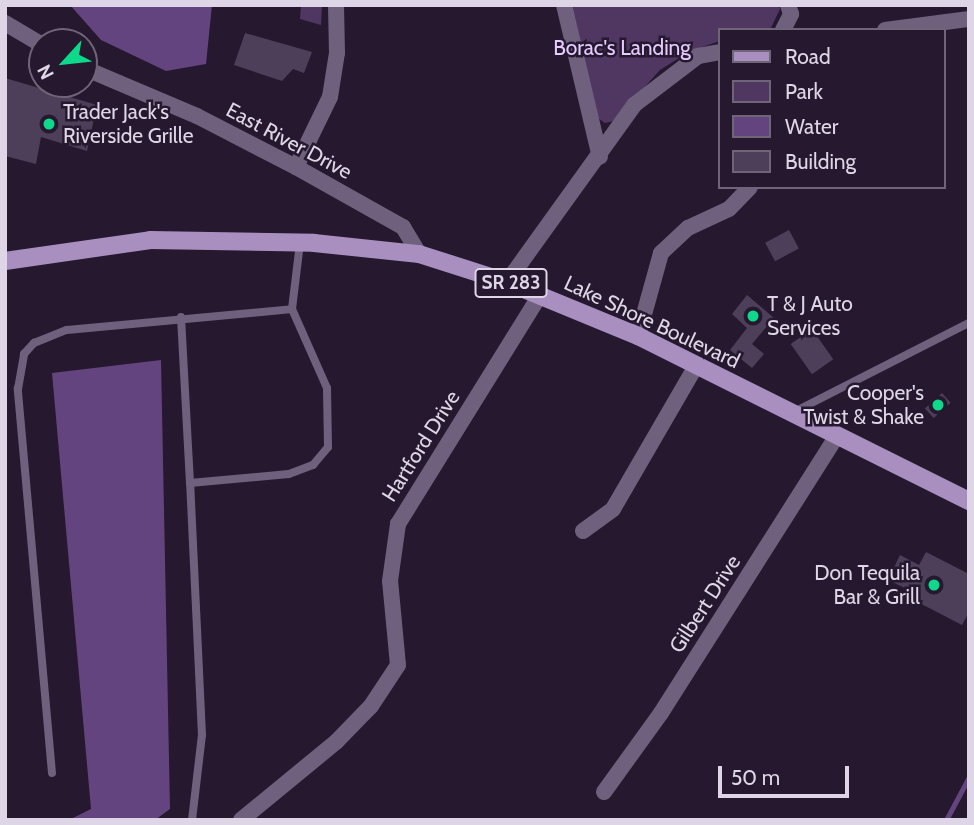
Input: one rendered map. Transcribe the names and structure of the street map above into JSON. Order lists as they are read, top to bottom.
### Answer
{
  "streets": {
    "main road": ["SR 283", "Lake Shore Boulevard"],
    "street": ["East River Drive", "Hartford Drive", "Gilbert Drive"]
  },
  "crossings": [
    ["East River Drive", "Lake Shore Boulevard"],
    ["Lake Shore Boulevard", "Hartford Drive"],
    ["Lake Shore Boulevard", "Gilbert Drive"]
  ],
  "parks": ["Borac's Landing"],
  "places": [
    "Trader Jack's Riverside Grille",
    "T & J Auto Services",
    "Cooper's Twist & Shake",
    "Don Tequila Bar & Grill"
  ],
  "legend": [
    "Road",
    "Park",
    "Water",
    "Building"
  ],
  "scale_bar": "50 m",
  "north": "bottom left"
}
